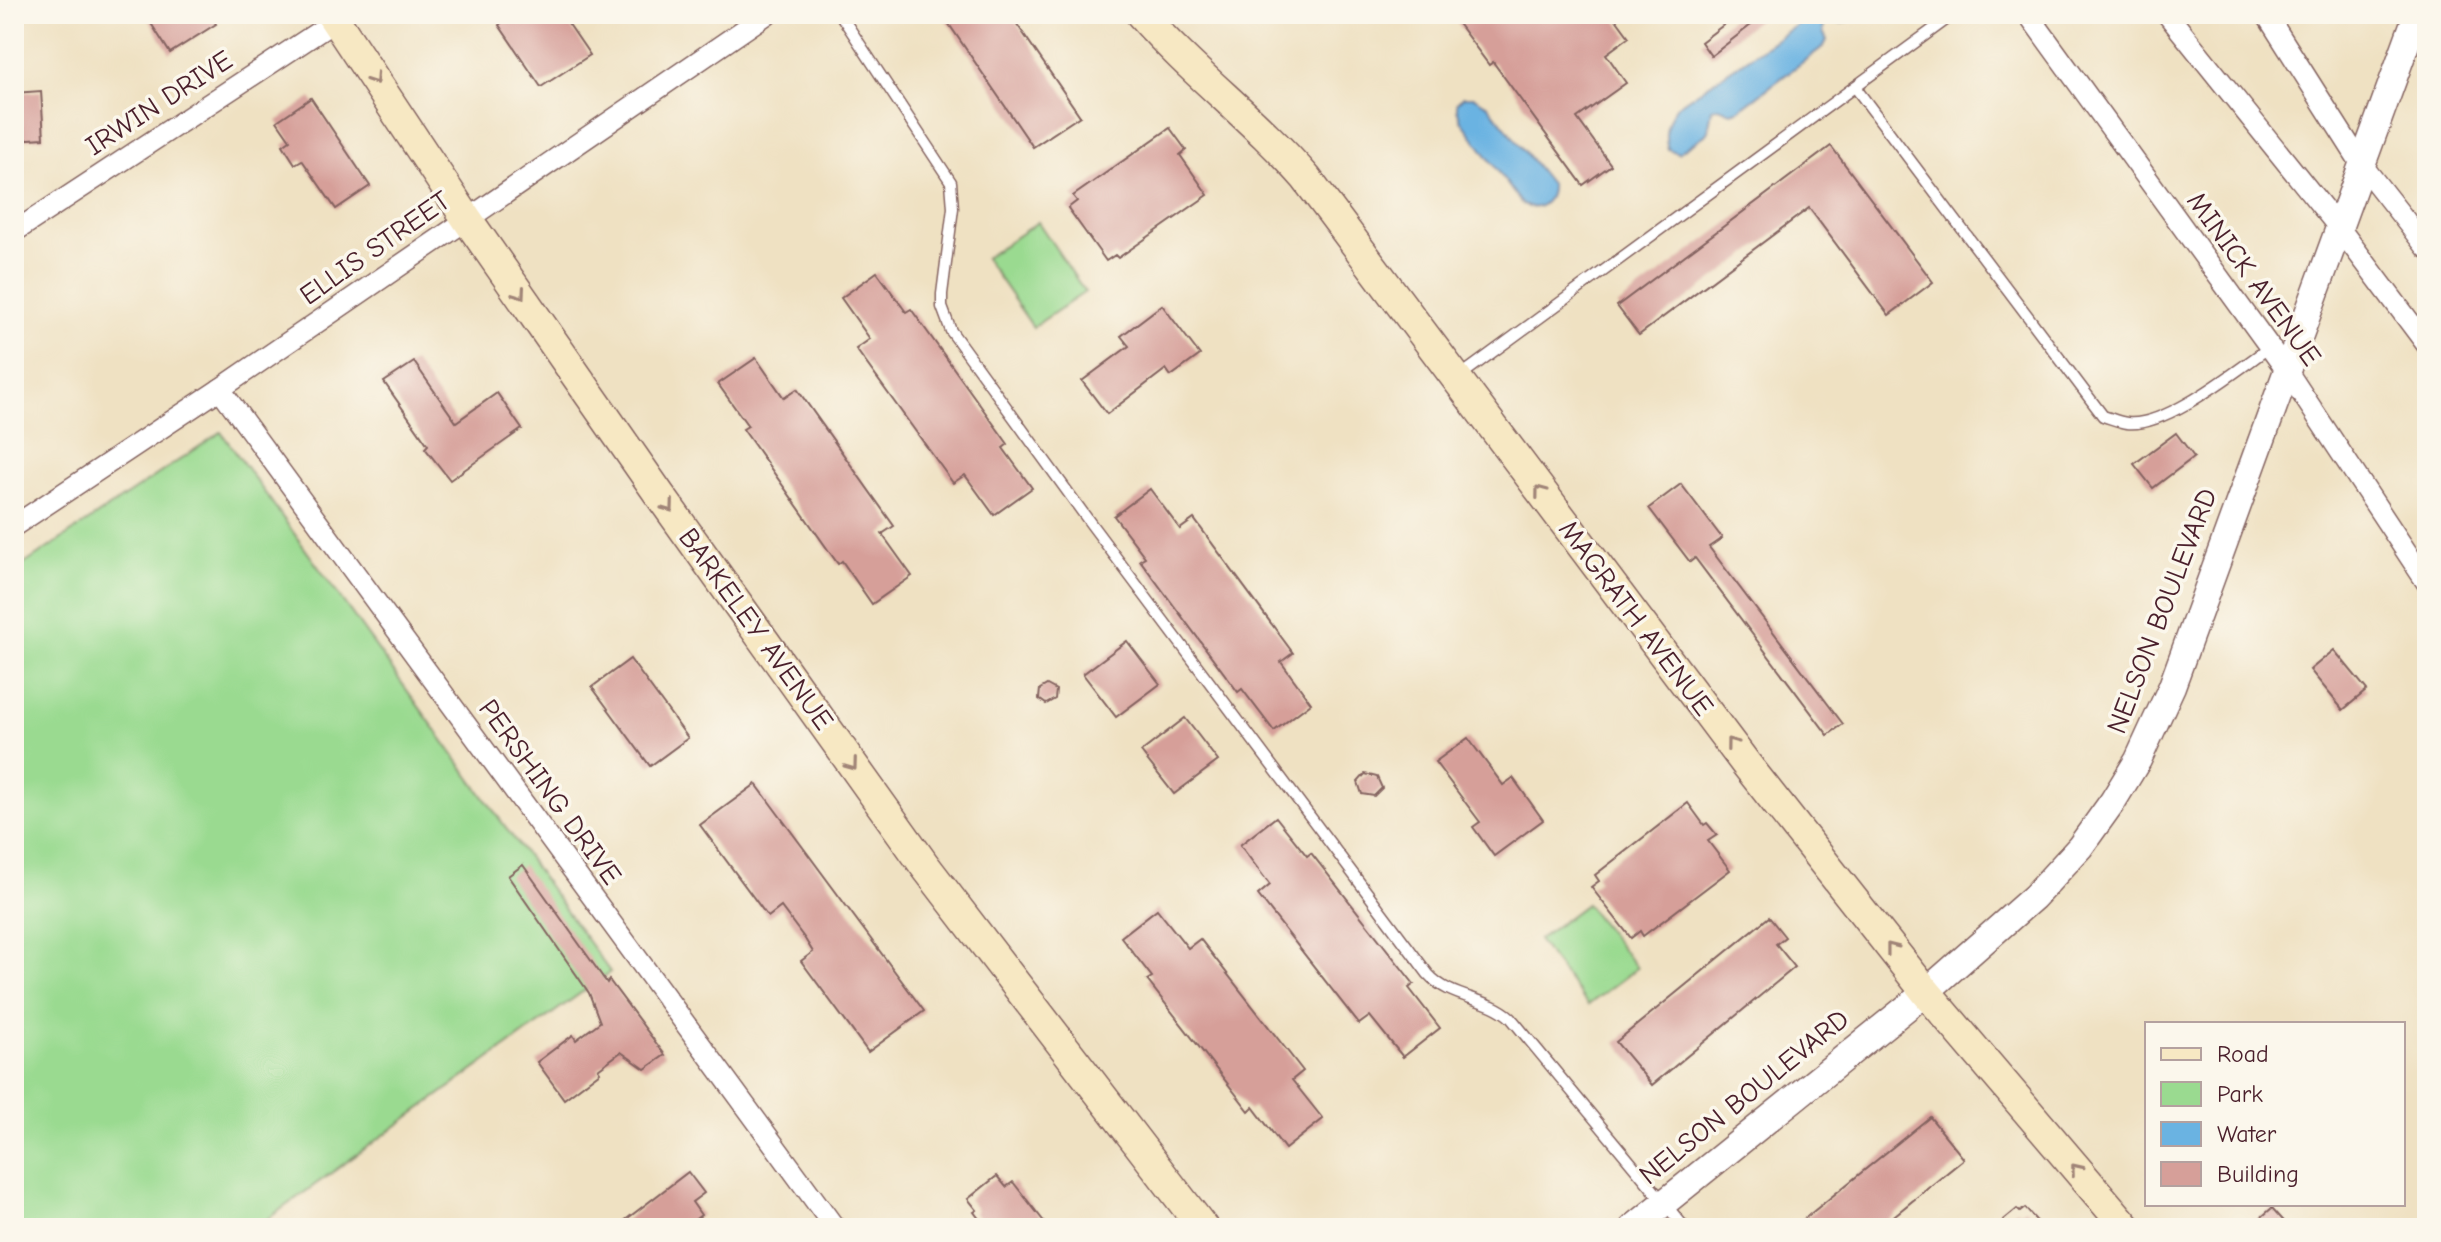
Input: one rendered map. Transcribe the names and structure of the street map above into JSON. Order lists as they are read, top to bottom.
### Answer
{
  "streets": {
    "main road": ["MAGRATH AVENUE", "BARKELEY AVENUE"],
    "street": [
      "IRWIN DRIVE",
      "ELLIS STREET",
      "MINICK AVENUE",
      "NELSON BOULEVARD",
      "PERSHING DRIVE"
    ]
  },
  "crossings": [
    ["IRWIN DRIVE", "BARKELEY AVENUE"],
    ["ELLIS STREET", "BARKELEY AVENUE"],
    ["ELLIS STREET", "PERSHING DRIVE"],
    ["MINICK AVENUE", "NELSON BOULEVARD"],
    ["NELSON BOULEVARD", "MAGRATH AVENUE"]
  ],
  "one_way": ["MAGRATH AVENUE", "BARKELEY AVENUE"],
  "legend": [
    "Road",
    "Park",
    "Water",
    "Building"
  ]
}
